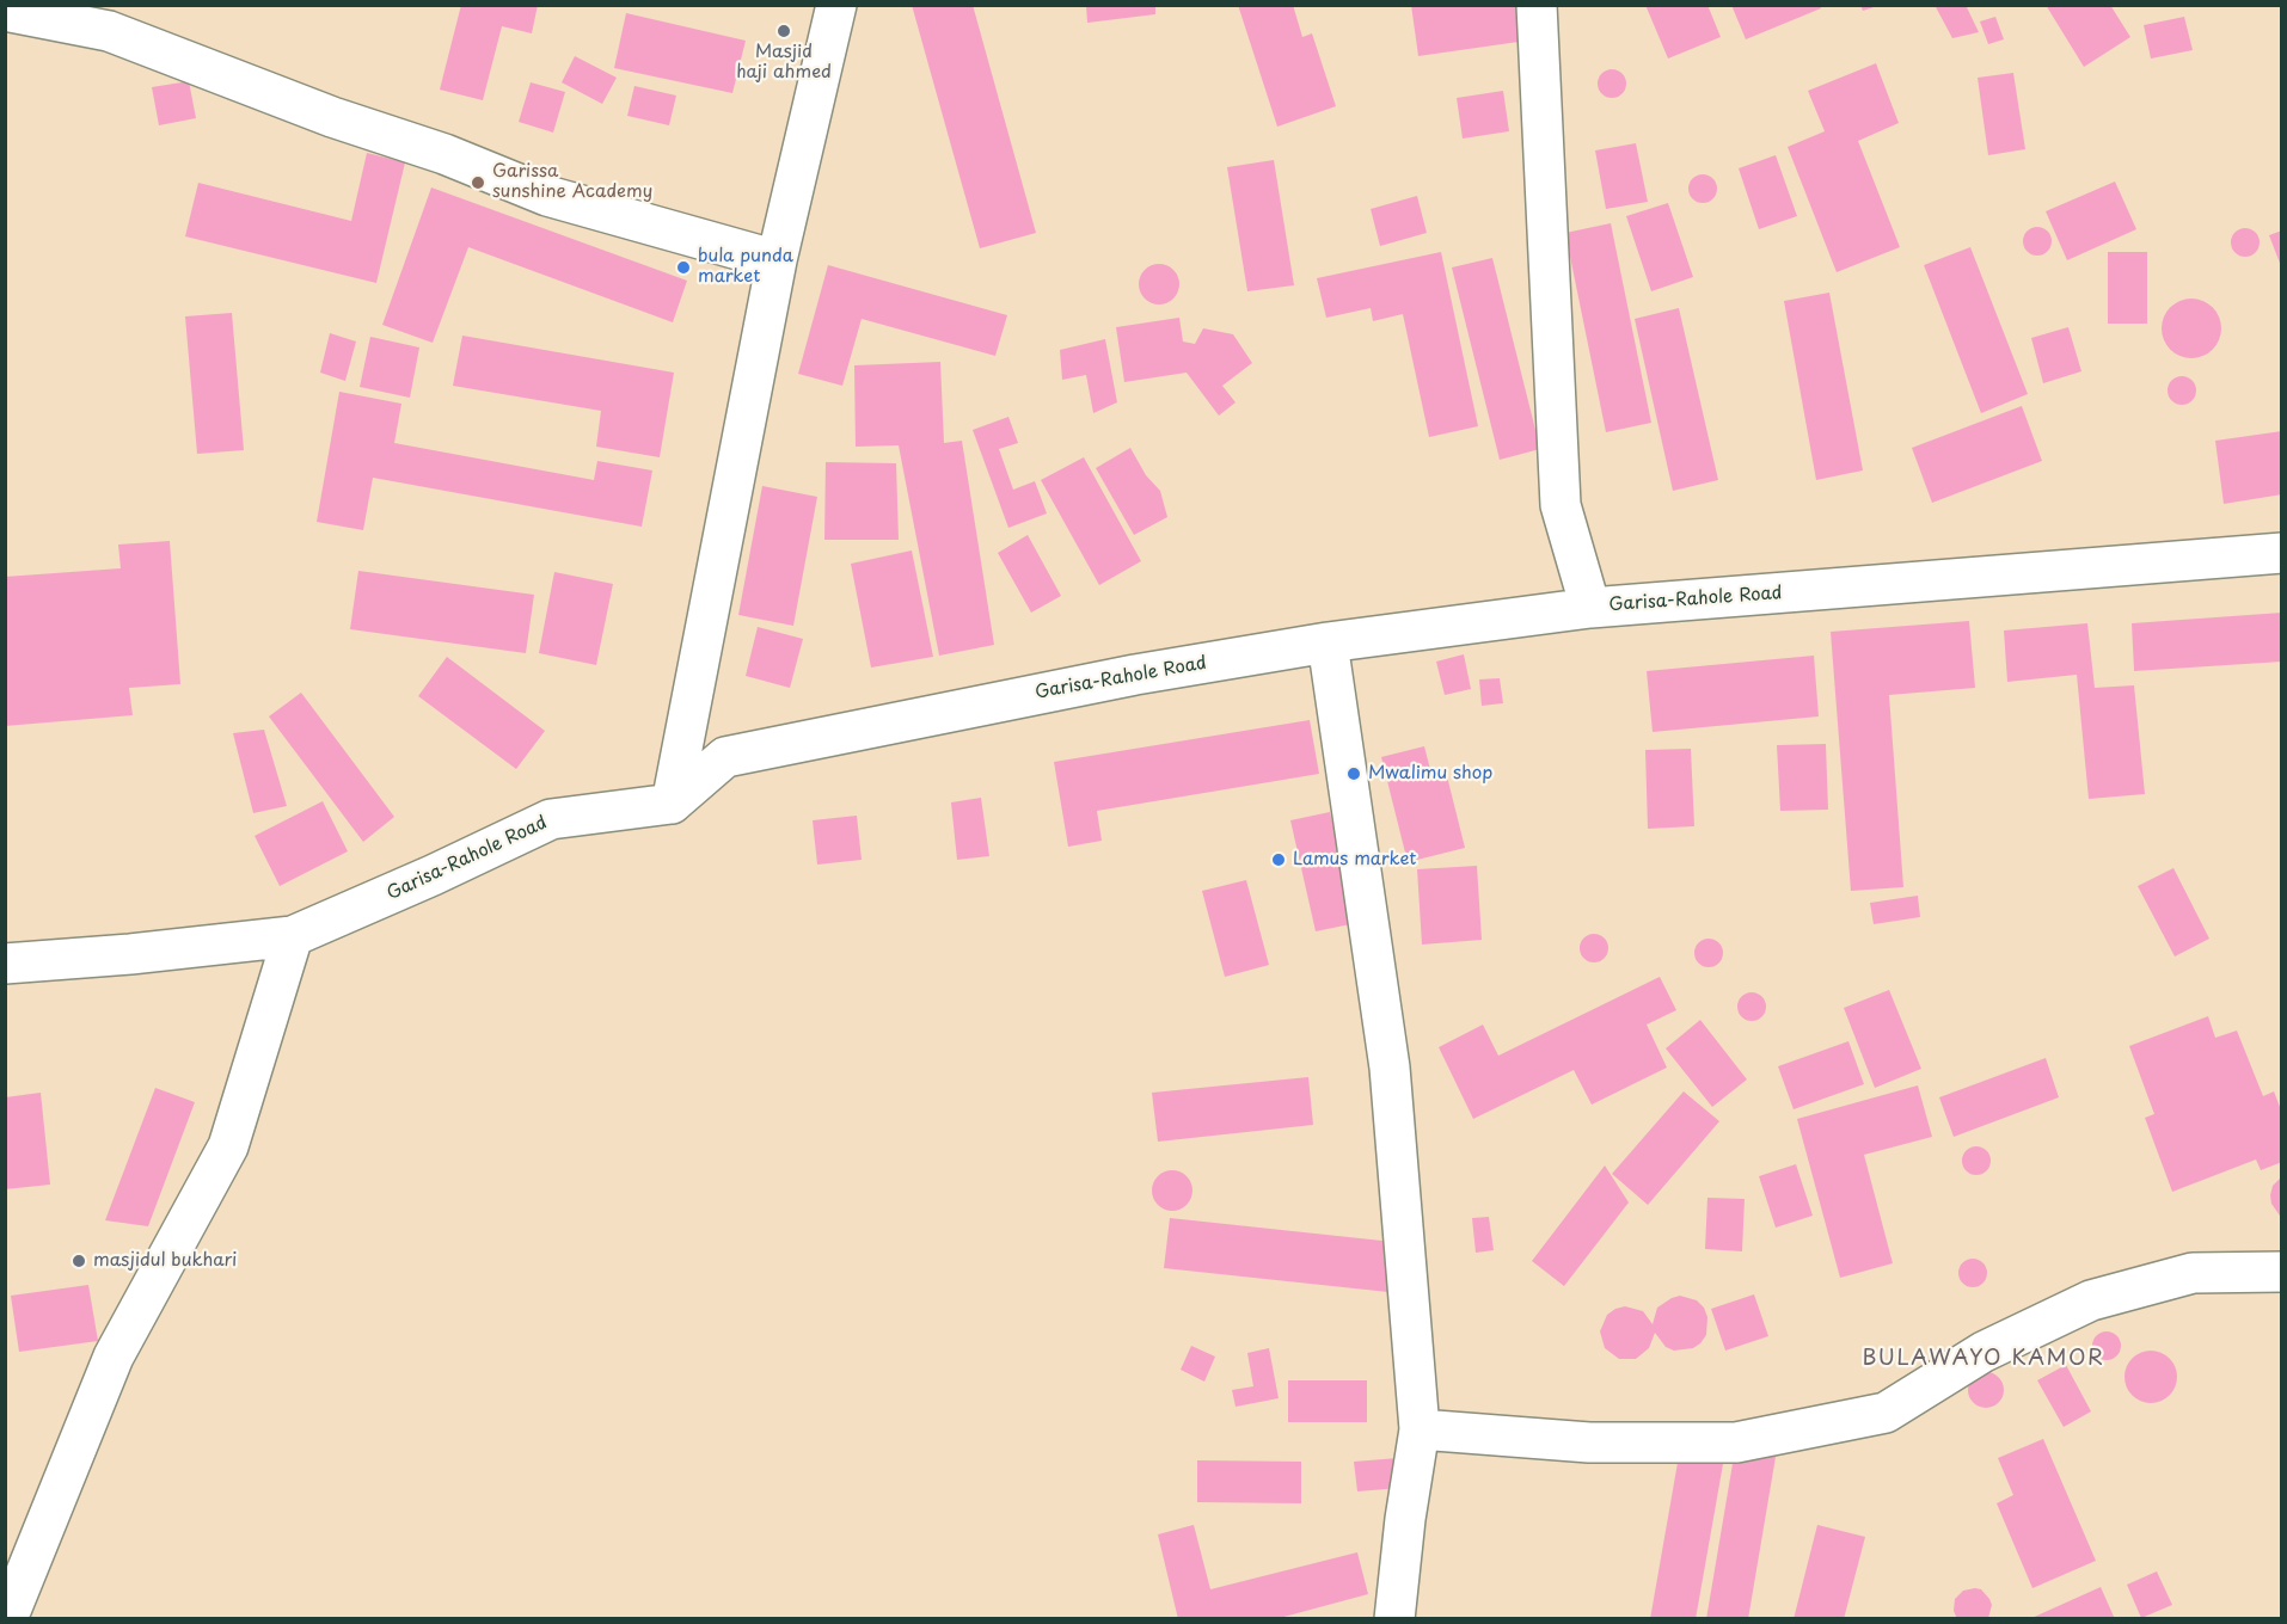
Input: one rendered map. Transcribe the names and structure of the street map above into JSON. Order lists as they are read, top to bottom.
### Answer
{
  "streets": {
    "street": ["Garisa-Rahole Road"]
  },
  "districts": ["BULAWAYO KAMOR"],
  "places": [
    "Masjid haji ahmed",
    "Garissa sunshine Academy",
    "bula punda market",
    "Mwalimu shop",
    "Lamus market",
    "masjidul bukhari"
  ]
}
